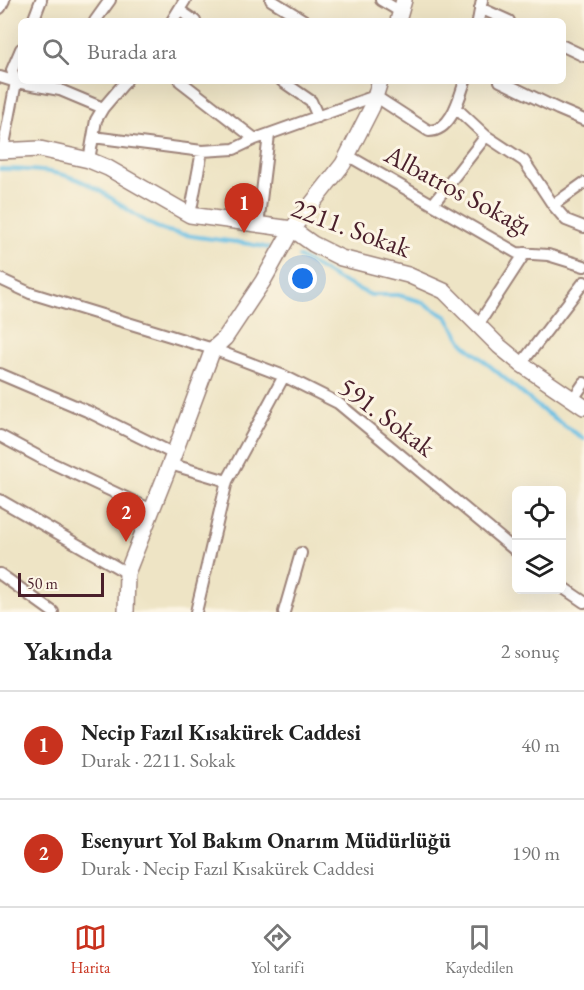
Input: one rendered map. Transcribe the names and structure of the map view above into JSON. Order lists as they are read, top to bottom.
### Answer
{
  "streets": {
    "street": ["Albatros Sokağı", "2211. Sokak", "591. Sokak"]
  },
  "scale_bar": "50 m",
  "page": {
    "search": "Burada ara",
    "pins": ["1", "2"],
    "scale": "50 m",
    "heading": ["Yakında", "2 sonuç"],
    "list": [
      {
        "mark": "1",
        "name": "Necip Fazıl Kısakürek Caddesi",
        "note": "Durak · 2211. Sokak",
        "value": "40 m"
      },
      {
        "mark": "2",
        "name": "Esenyurt Yol Bakım Onarım Müdürlüğü",
        "note": "Durak · Necip Fazıl Kısakürek Caddesi",
        "value": "190 m"
      }
    ],
    "nav": ["Harita", "Yol tarifi", "Kaydedilen"]
  }
}
